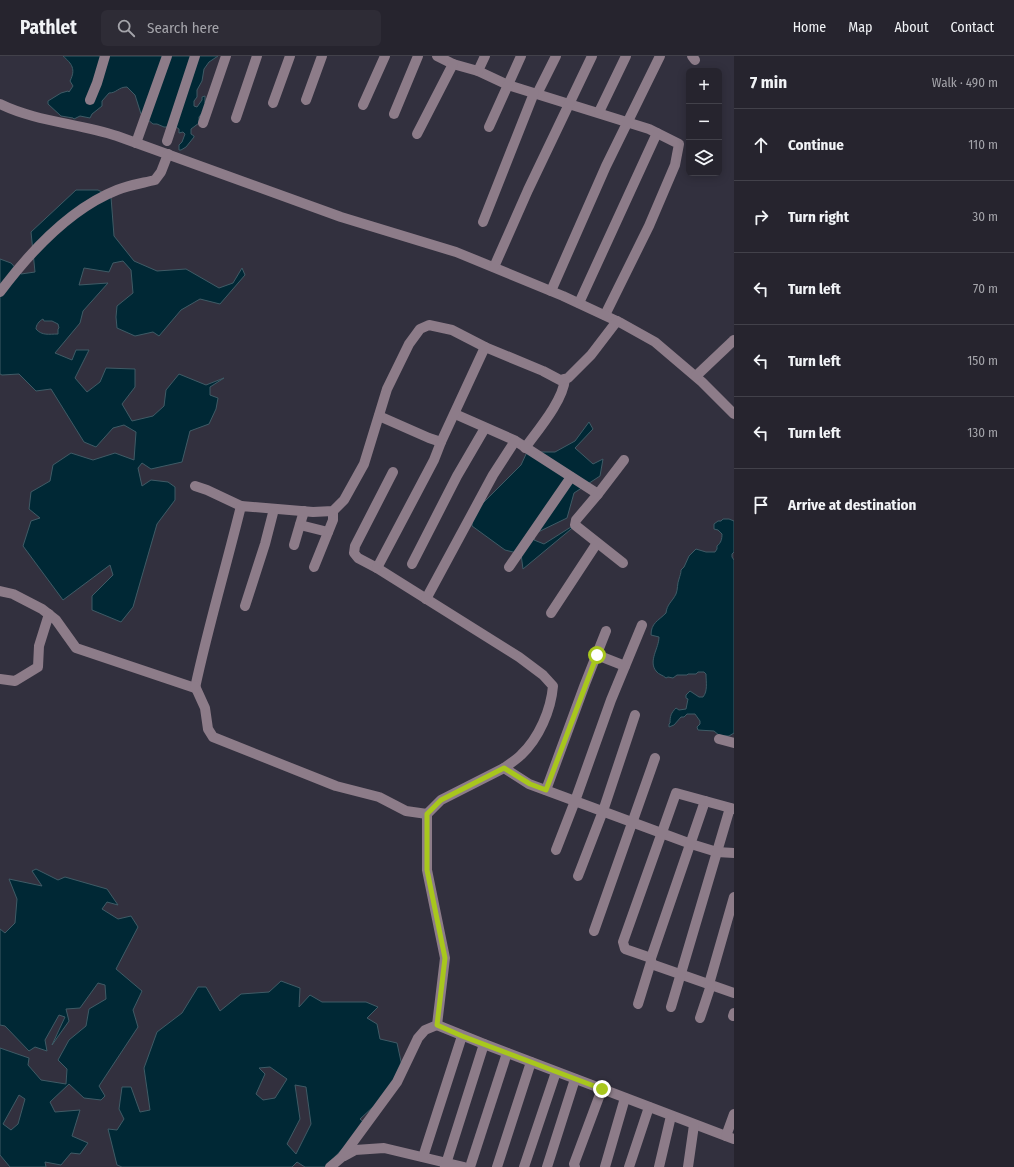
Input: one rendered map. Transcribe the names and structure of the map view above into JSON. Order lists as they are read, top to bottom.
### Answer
{
  "page": {
    "header": "Pathlet",
    "search": "Search here",
    "nav": [
      "Home",
      "Map",
      "About",
      "Contact"
    ],
    "heading": ["7 min", "Walk · 490 m"],
    "map_buttons": ["+", "−"],
    "list": [
      ["Continue", "110 m"],
      ["Turn right", "30 m"],
      ["Turn left", "70 m"],
      ["Turn left", "150 m"],
      ["Turn left", "130 m"],
      "Arrive at destination"
    ]
  }
}
